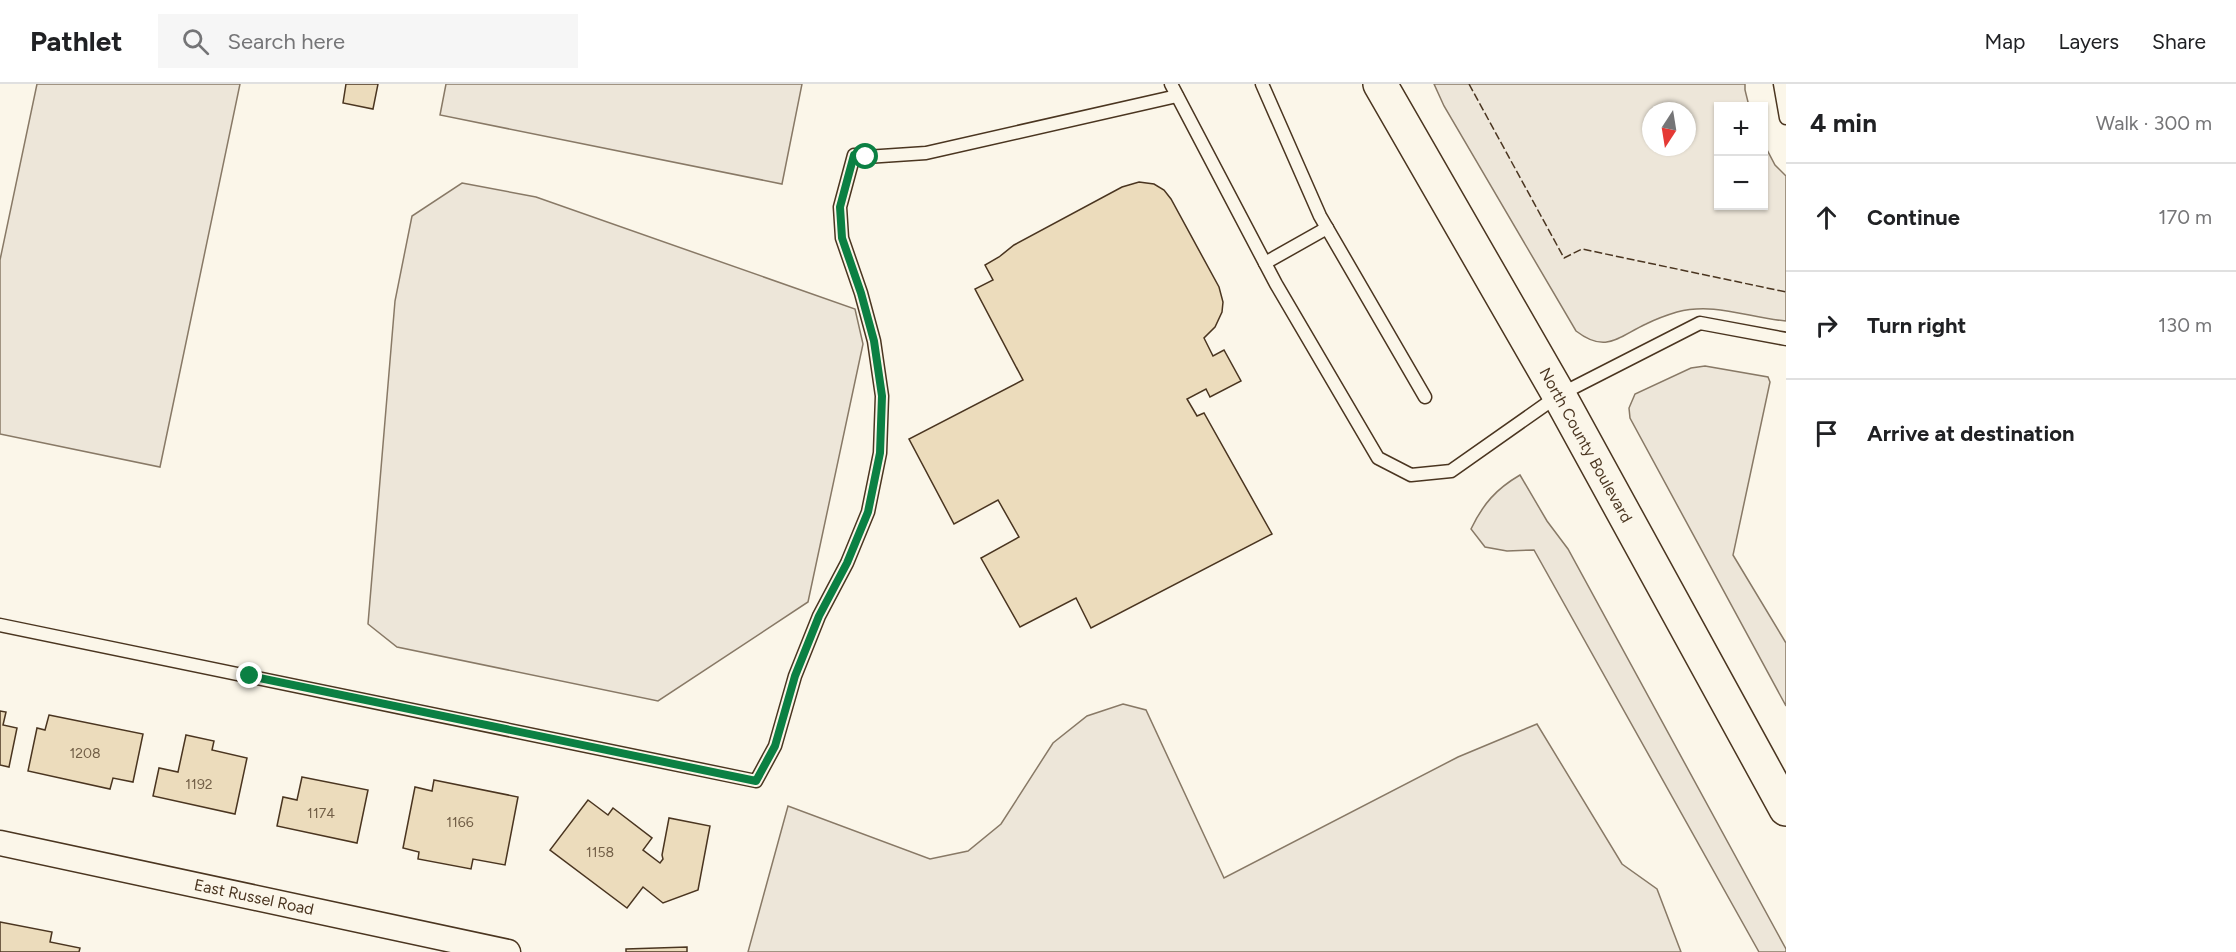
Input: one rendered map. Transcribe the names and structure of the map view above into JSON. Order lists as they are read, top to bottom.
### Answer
{
  "streets": {
    "main road": ["North County Boulevard"],
    "street": ["East Russel Road"]
  },
  "house_numbers": [
    "1208",
    "1192",
    "1174",
    "1166",
    "1158"
  ],
  "north": "bottom",
  "page": {
    "header": "Pathlet",
    "search": "Search here",
    "nav": ["Map", "Layers", "Share"],
    "heading": ["4 min", "Walk · 300 m"],
    "map_buttons": ["+", "−"],
    "list": [
      ["Continue", "170 m"],
      ["Turn right", "130 m"],
      "Arrive at destination"
    ]
  }
}
